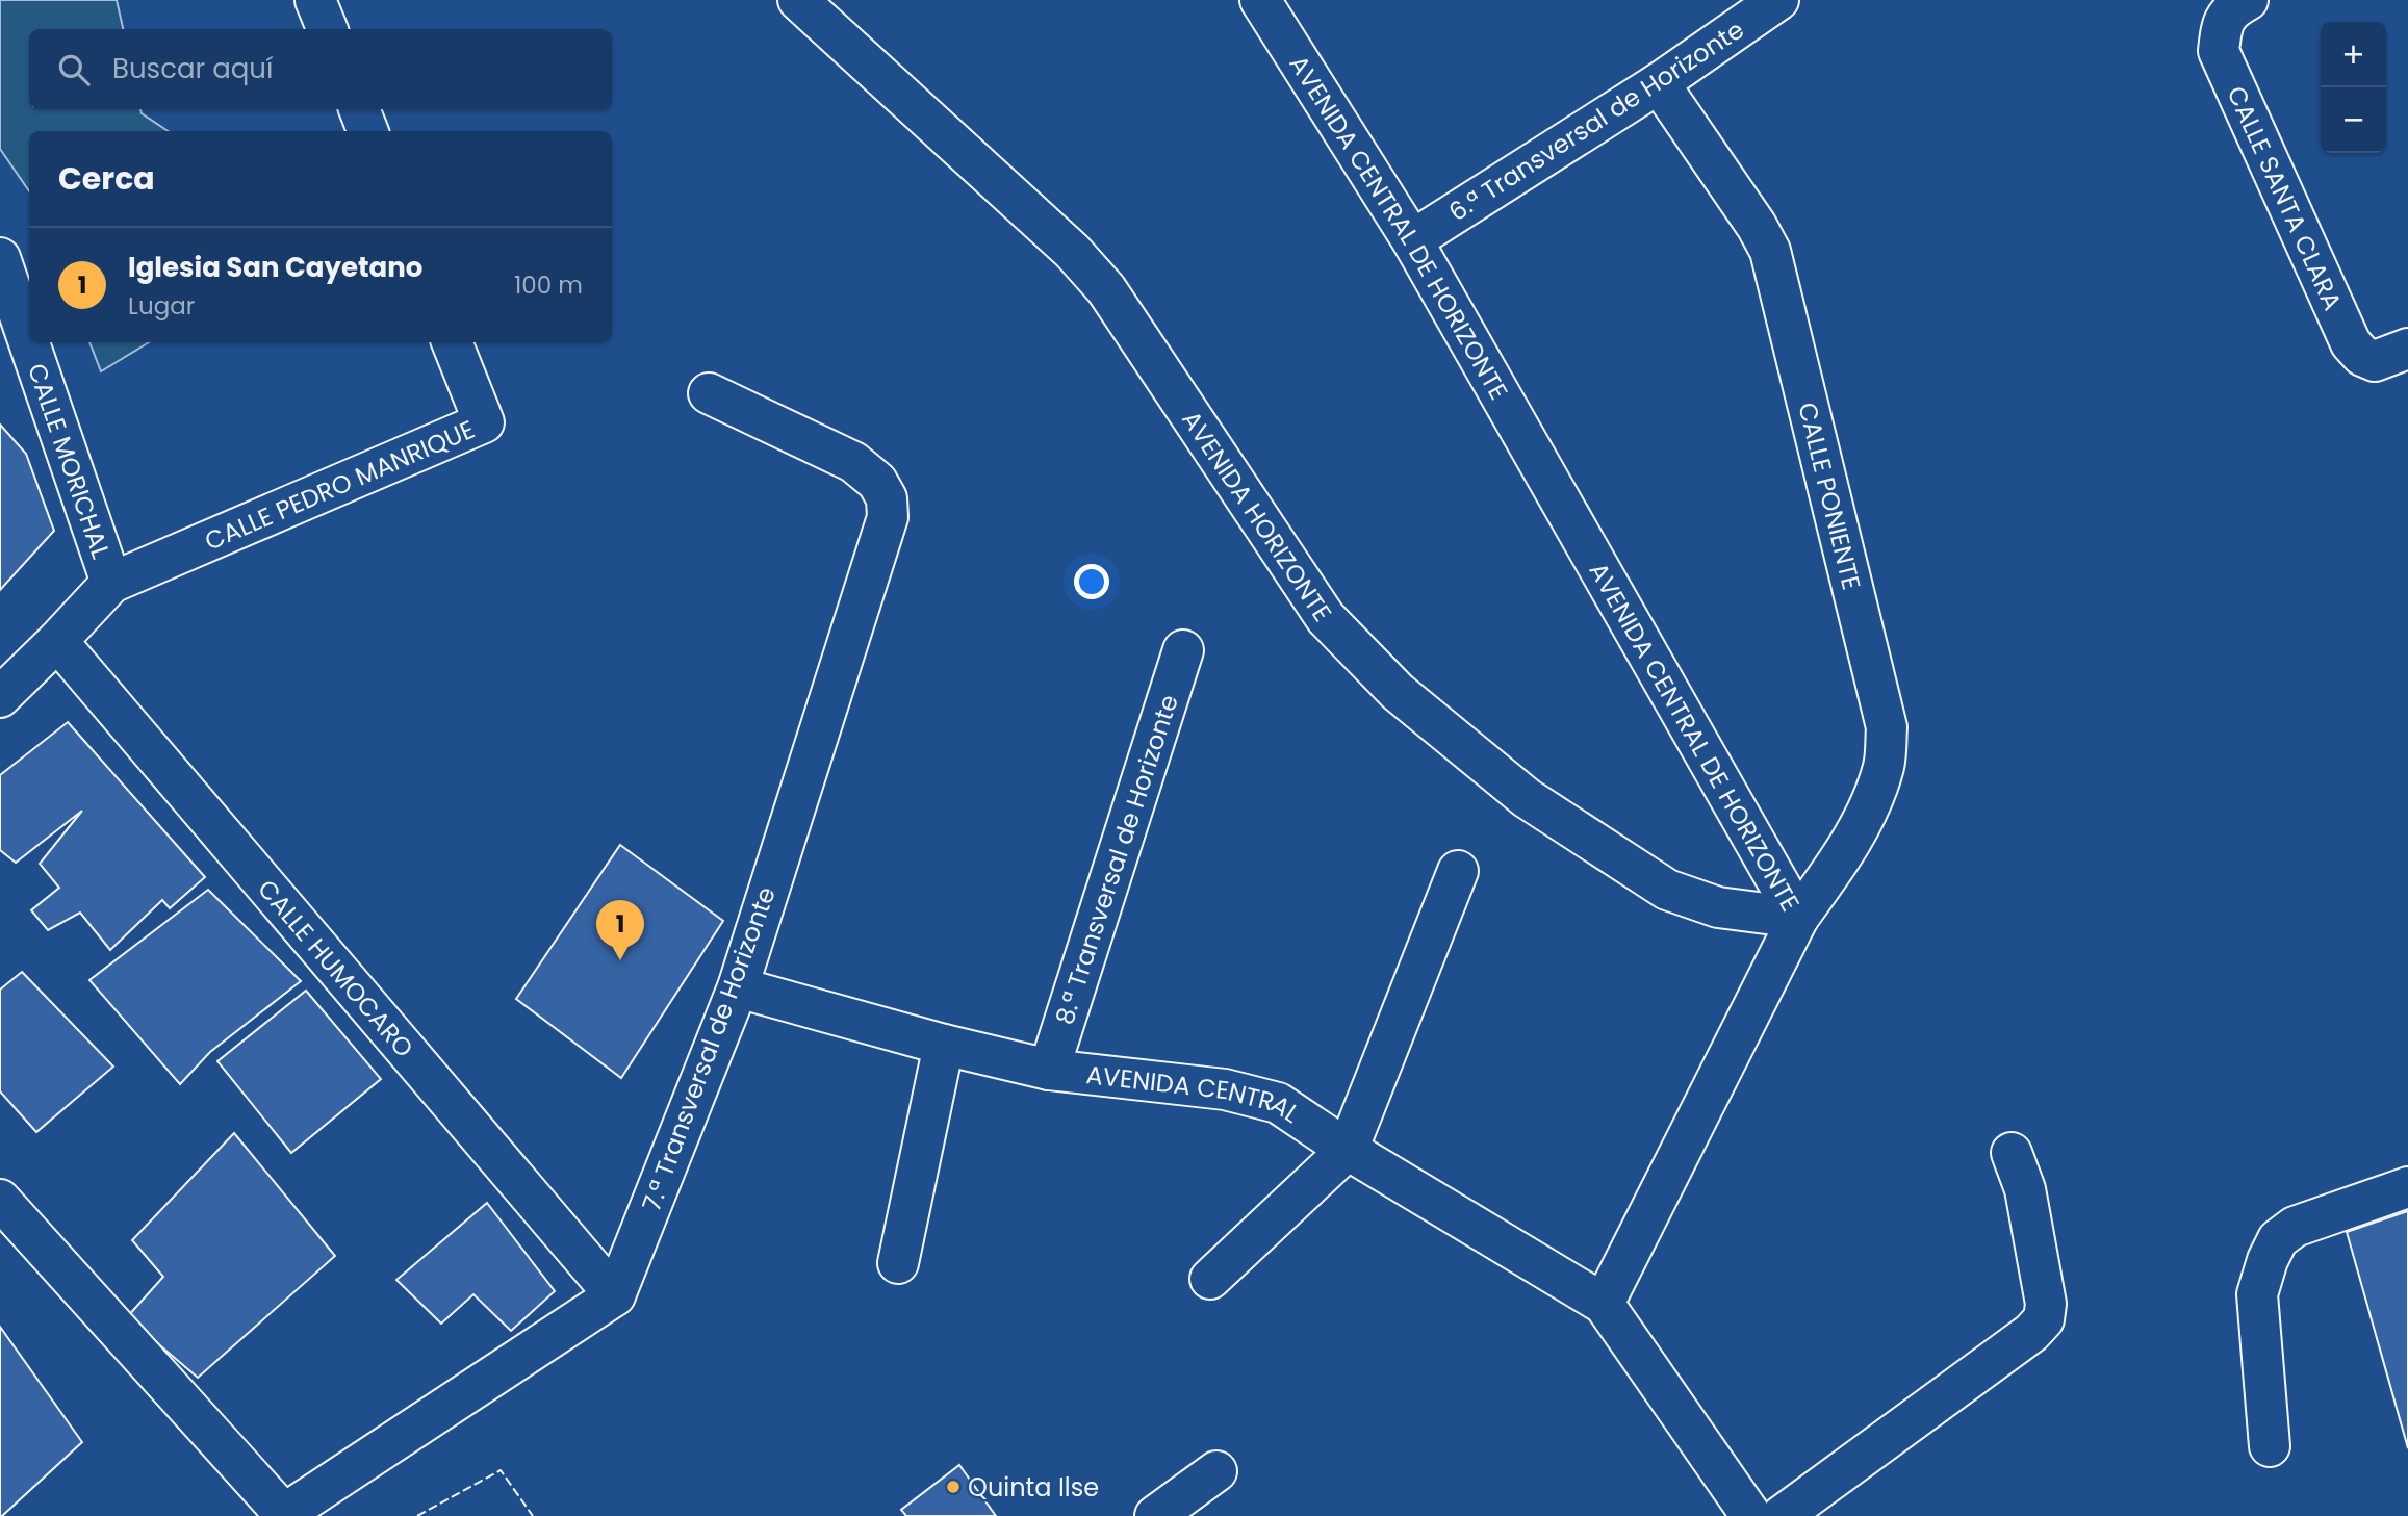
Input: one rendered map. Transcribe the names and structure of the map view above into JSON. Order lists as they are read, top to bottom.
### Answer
{
  "streets": {
    "street": [
      "6.ª Transversal de Horizonte",
      "CALLE SANTA CLARA",
      "AVENIDA CENTRAL DE HORIZONTE",
      "CALLE MORICHAL",
      "CALLE PEDRO MANRIQUE",
      "CALLE PONIENTE",
      "AVENIDA HORIZONTE",
      "8.ª Transversal de Horizonte",
      "CALLE HUMOCARO",
      "7.ª Transversal de Horizonte",
      "AVENIDA CENTRAL"
    ]
  },
  "crossings": [
    ["6.ª Transversal de Horizonte", "AVENIDA CENTRAL DE HORIZONTE"],
    ["6.ª Transversal de Horizonte", "CALLE PONIENTE"],
    ["AVENIDA CENTRAL DE HORIZONTE", "CALLE PONIENTE"],
    ["AVENIDA CENTRAL DE HORIZONTE", "AVENIDA HORIZONTE"],
    ["AVENIDA CENTRAL DE HORIZONTE", "AVENIDA CENTRAL"],
    ["CALLE MORICHAL", "CALLE PEDRO MANRIQUE"],
    ["CALLE PONIENTE", "AVENIDA HORIZONTE"],
    ["8.ª Transversal de Horizonte", "AVENIDA CENTRAL"],
    ["CALLE HUMOCARO", "7.ª Transversal de Horizonte"],
    ["7.ª Transversal de Horizonte", "AVENIDA CENTRAL"]
  ],
  "places": ["Quinta Ilse"],
  "page": {
    "map_buttons": ["+", "−"],
    "search": "Buscar aquí",
    "heading": "Cerca",
    "list": [
      {
        "mark": "1",
        "name": "Iglesia San Cayetano",
        "note": "Lugar",
        "value": "100 m"
      }
    ],
    "pins": "1"
  }
}
